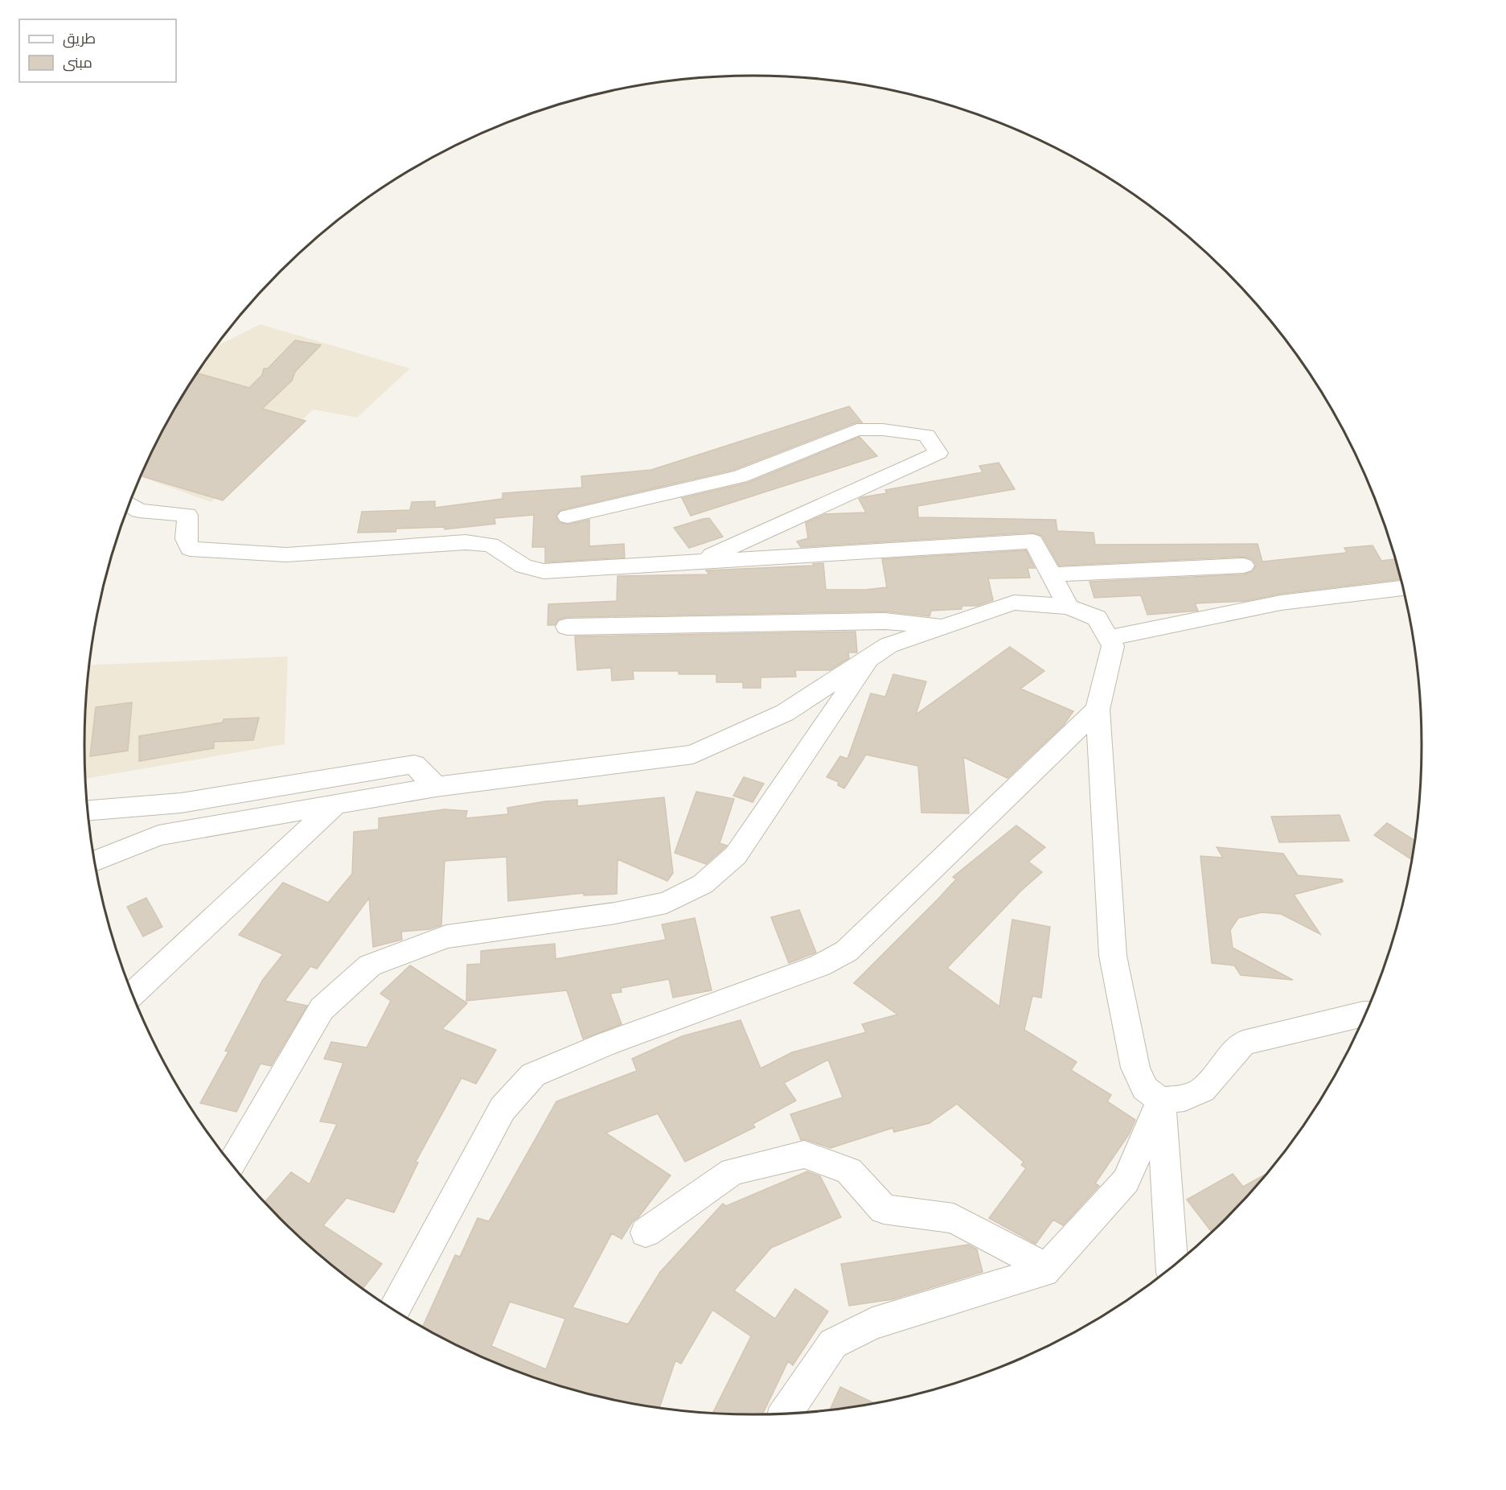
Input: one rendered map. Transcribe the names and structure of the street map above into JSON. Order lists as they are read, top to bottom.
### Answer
{
  "legend": ["طريق", "مبنى"]
}
